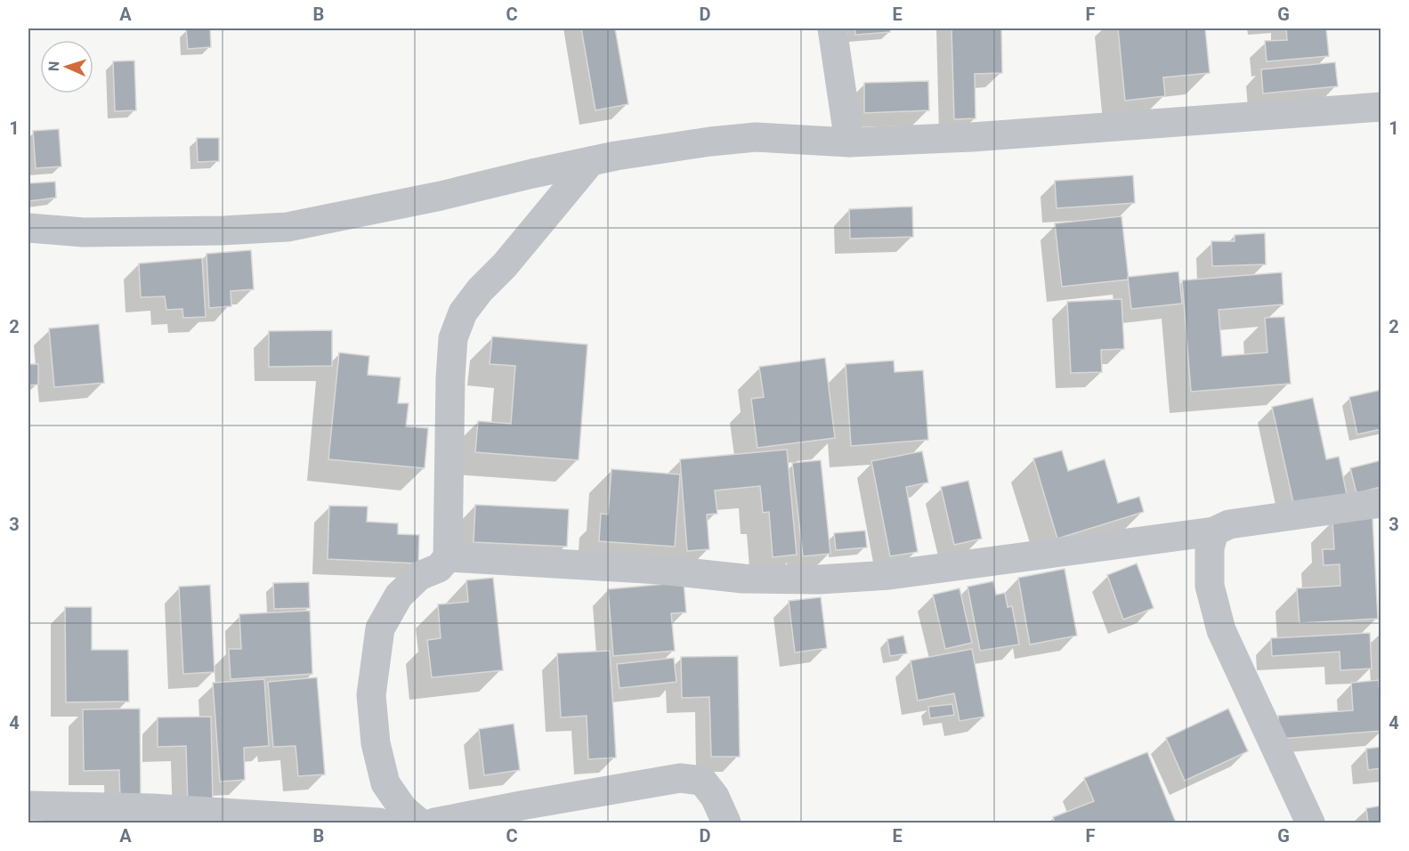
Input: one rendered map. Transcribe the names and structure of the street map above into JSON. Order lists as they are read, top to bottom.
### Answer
{
  "north": "left",
  "grid": {
    "columns": [
      "A",
      "B",
      "C",
      "D",
      "E",
      "F",
      "G"
    ],
    "rows": [
      "1",
      "2",
      "3",
      "4"
    ]
  }
}
